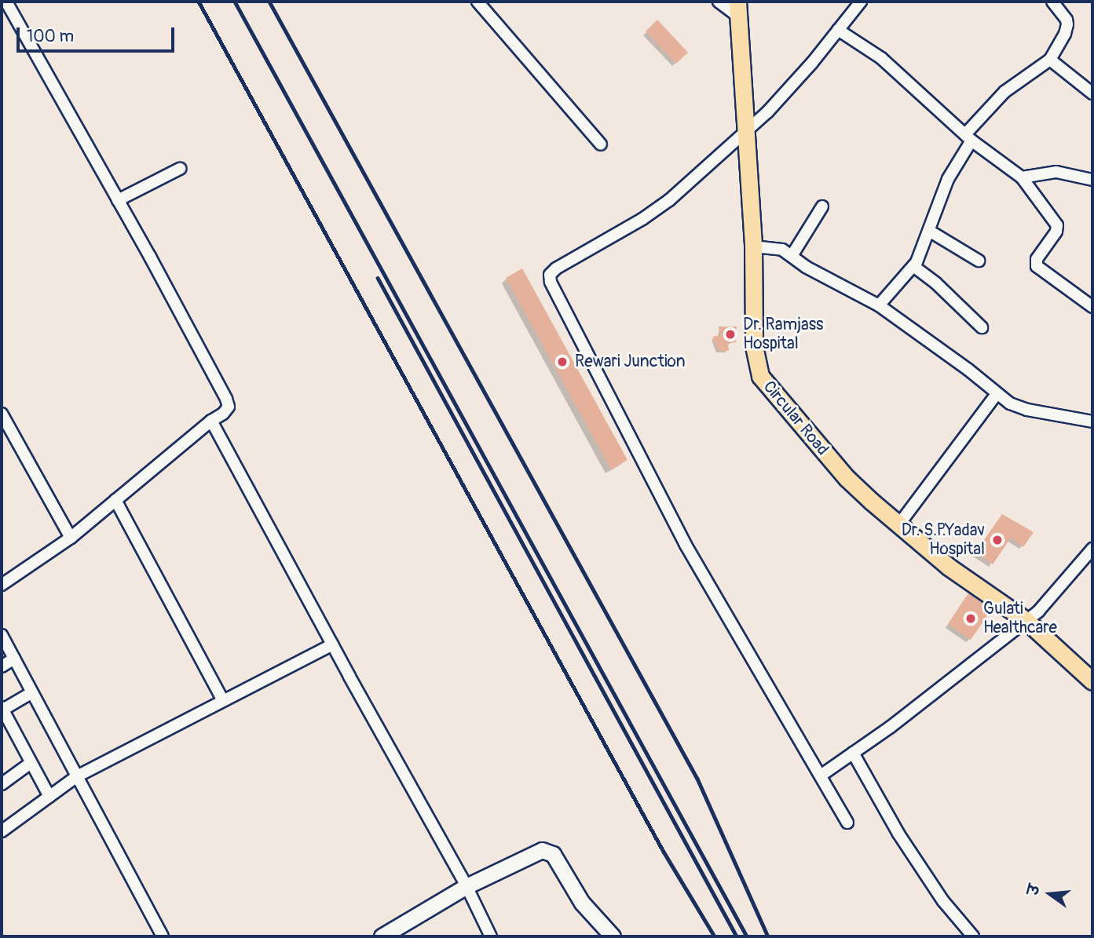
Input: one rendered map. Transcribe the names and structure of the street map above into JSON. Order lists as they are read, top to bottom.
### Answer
{
  "streets": {
    "main road": ["Circular Road"]
  },
  "places": [
    "Dr. Ramjass Hospital",
    "Rewari Junction",
    "Dr. S.P.Yadav Hospital",
    "Gulati Healthcare"
  ],
  "scale_bar": "100 m",
  "north": "left"
}
